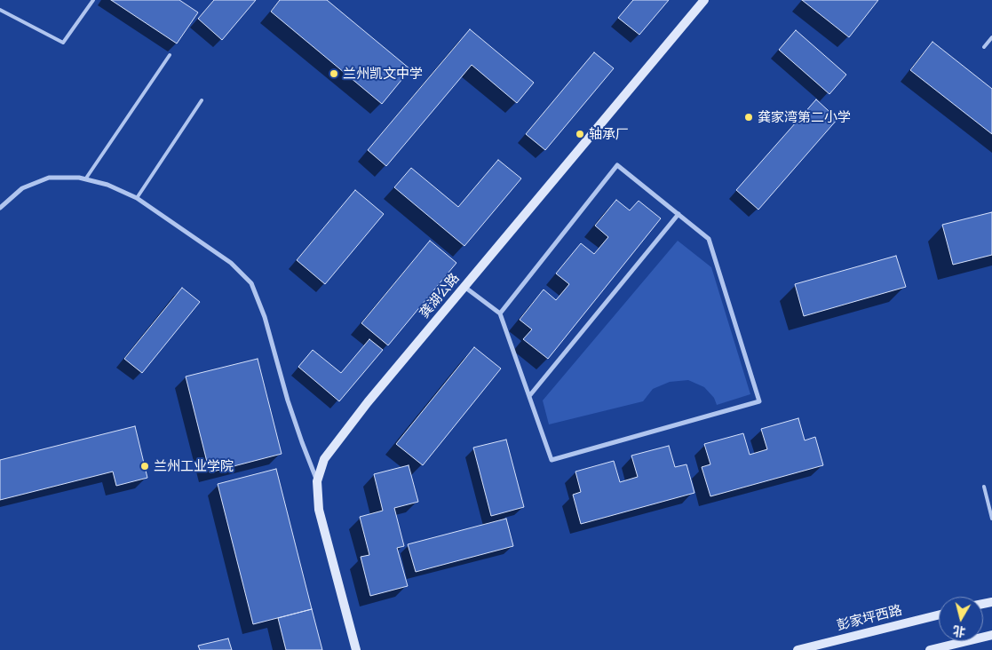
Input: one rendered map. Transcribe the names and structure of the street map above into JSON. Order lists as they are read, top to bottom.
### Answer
{
  "streets": {
    "main road": ["龚湖公路", "彭家坪西路"]
  },
  "places": [
    "兰州凯文中学",
    "龚家湾第二小学",
    "轴承厂",
    "兰州工业学院"
  ],
  "north": "bottom"
}
